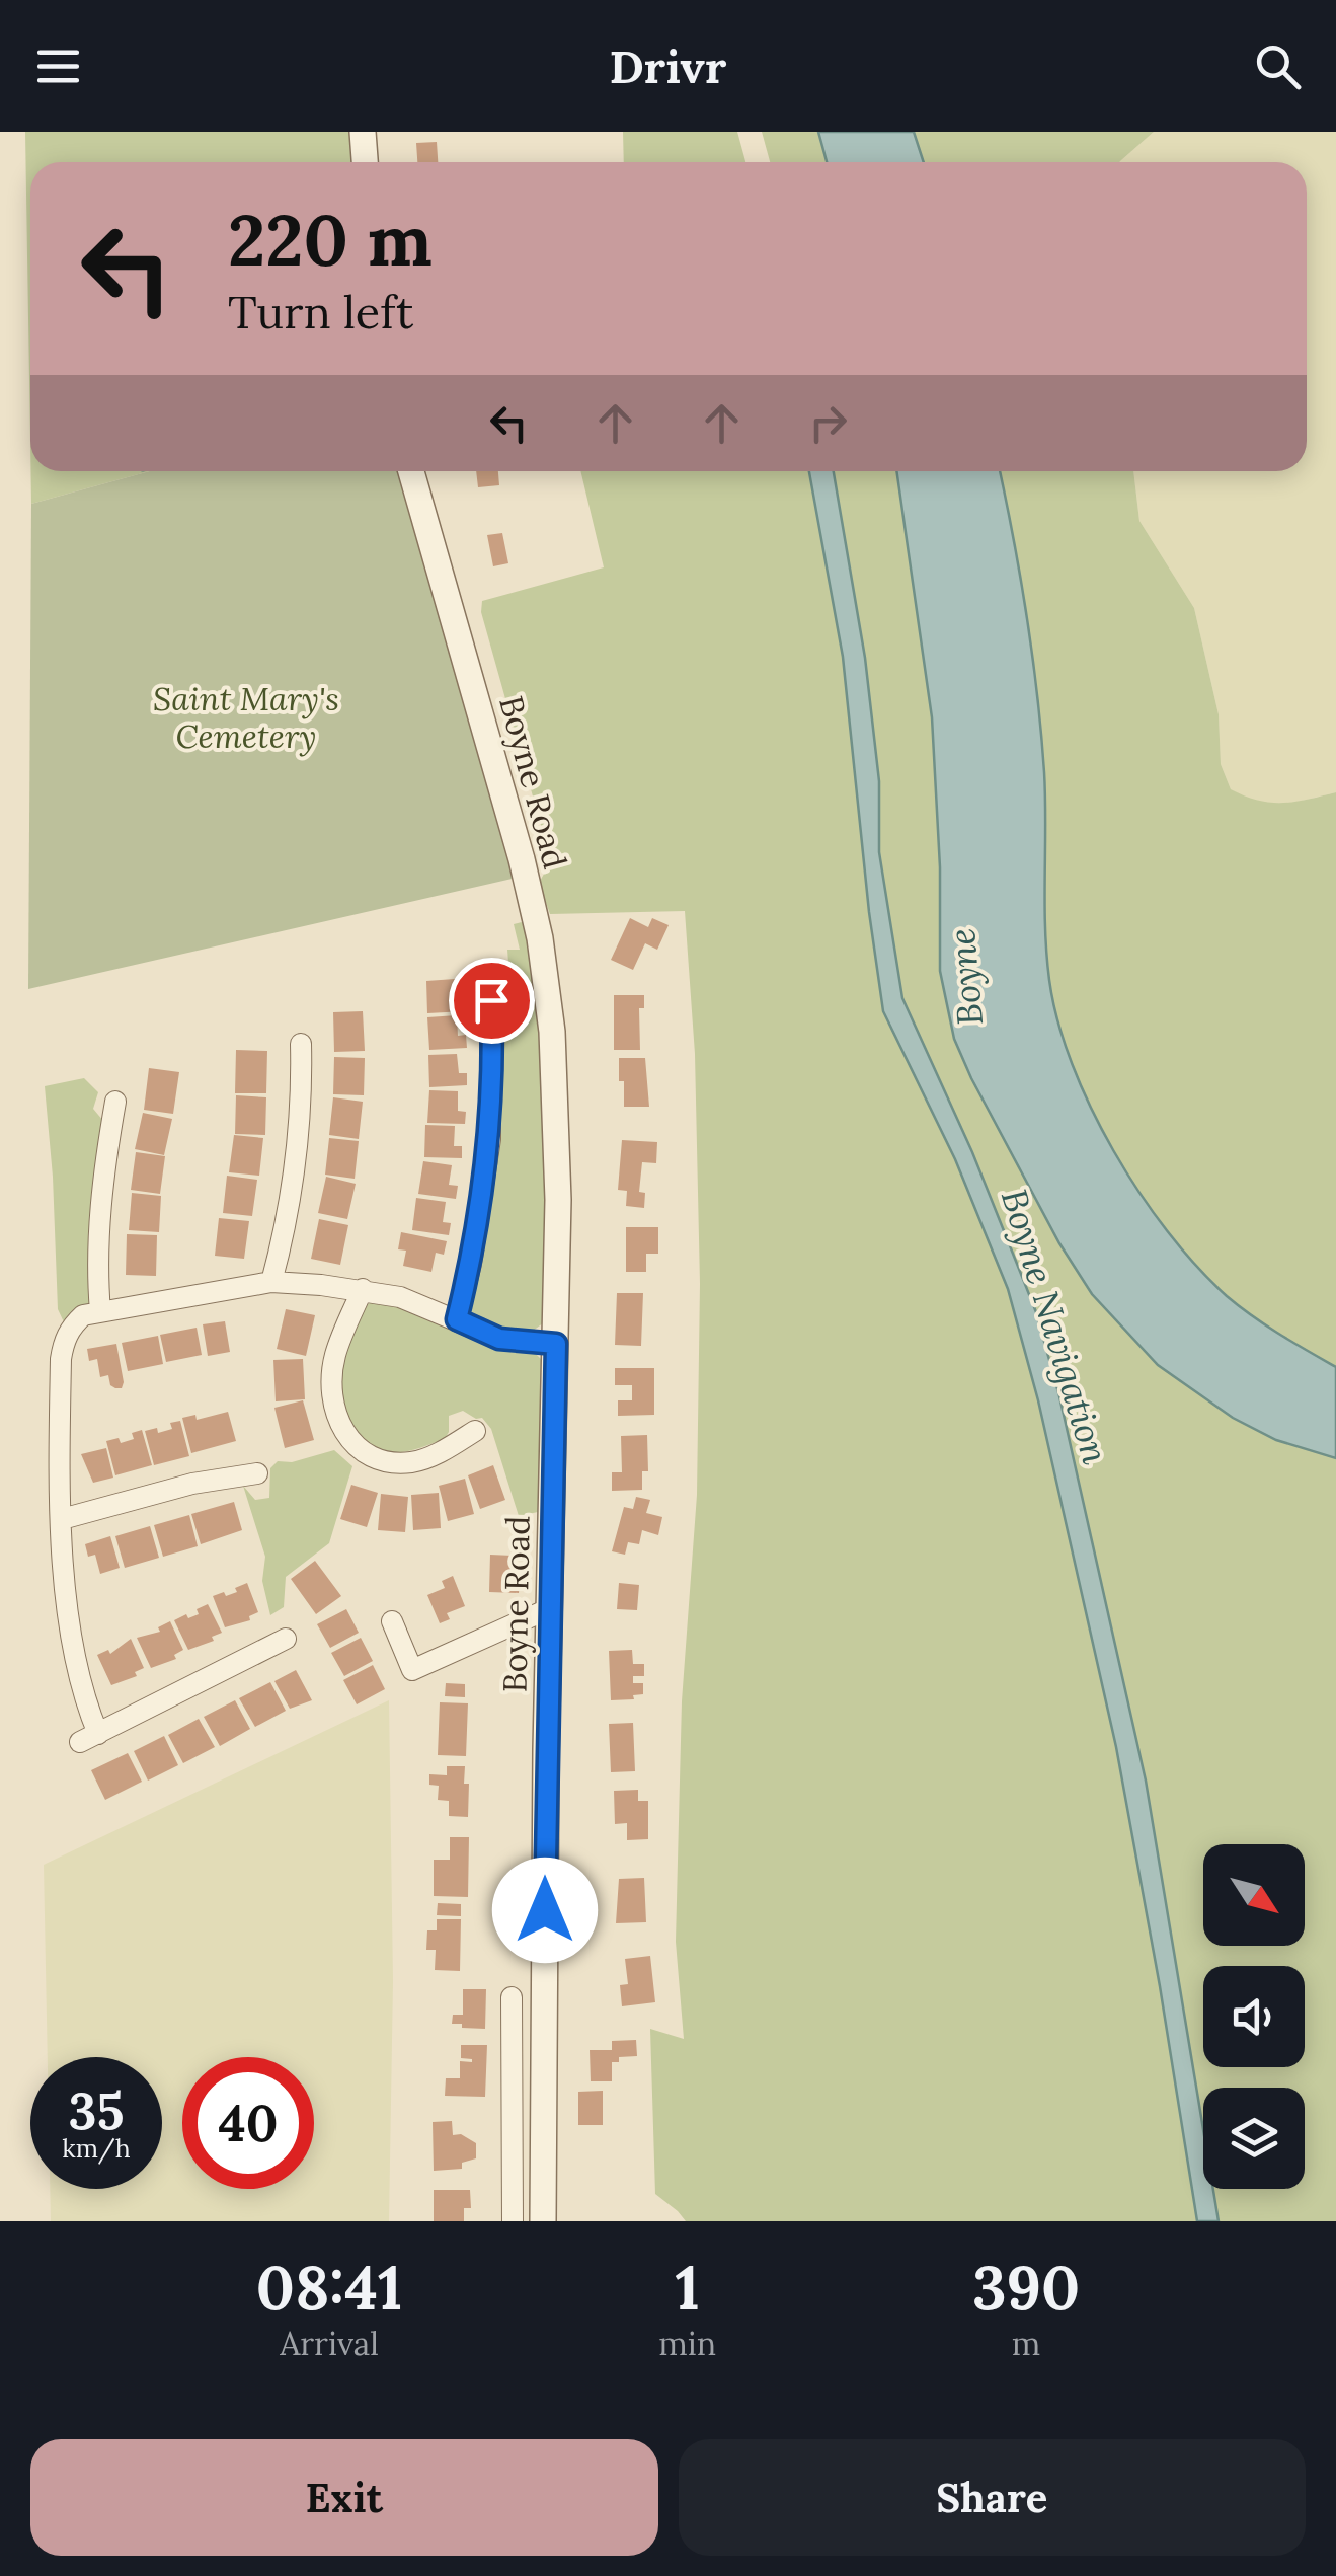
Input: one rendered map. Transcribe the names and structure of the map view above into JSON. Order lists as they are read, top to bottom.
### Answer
{
  "streets": {
    "street": ["Boyne Road"]
  },
  "water": ["Boyne", "Boyne Navigation"],
  "parks": ["Saint Mary's Cemetery"],
  "north": "bottom right",
  "page": {
    "header": "Drivr",
    "turn": ["220 m", "Turn left"],
    "speed": "35 km/h",
    "limit": "40",
    "eta": [
      "08:41",
      "Arrival",
      "1",
      "min",
      "390",
      "m"
    ],
    "buttons": ["Exit", "Share"]
  }
}
